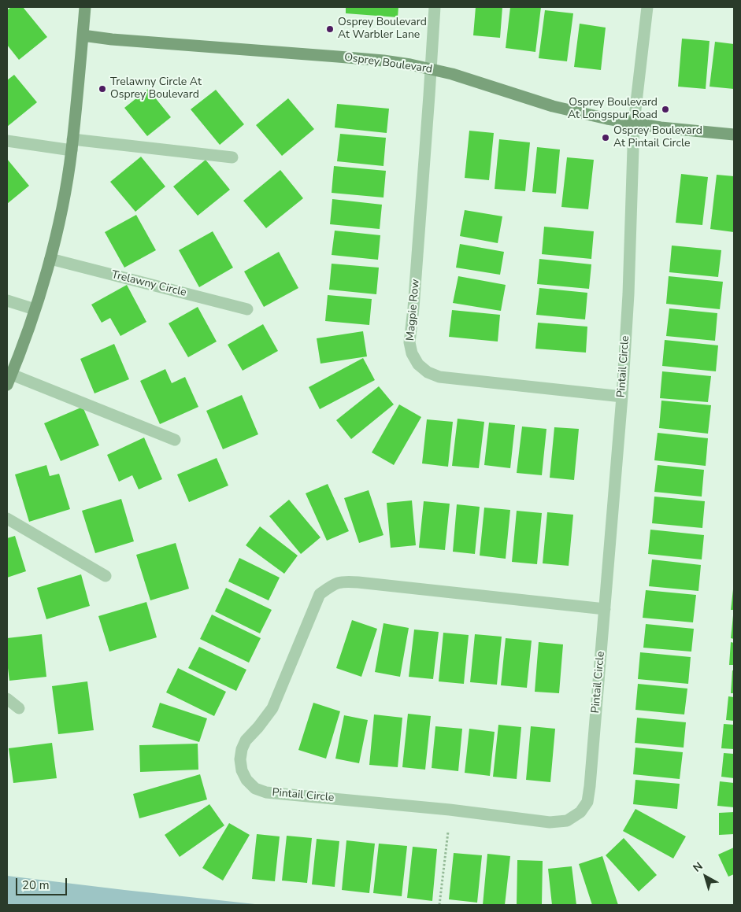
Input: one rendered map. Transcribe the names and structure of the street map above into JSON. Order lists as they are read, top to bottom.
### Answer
{
  "streets": {
    "street": [
      "Osprey Boulevard",
      "Trelawny Circle",
      "Magpie Row",
      "Pintail Circle"
    ]
  },
  "crossings": [
    ["Osprey Boulevard", "Magpie Row"],
    ["Osprey Boulevard", "Pintail Circle"],
    ["Magpie Row", "Pintail Circle"]
  ],
  "places": [
    "Osprey Boulevard At Warbler Lane",
    "Trelawny Circle At Osprey Boulevard",
    "Osprey Boulevard At Longspur Road",
    "Osprey Boulevard At Pintail Circle"
  ],
  "scale_bar": "20 m",
  "north": "top left"
}
